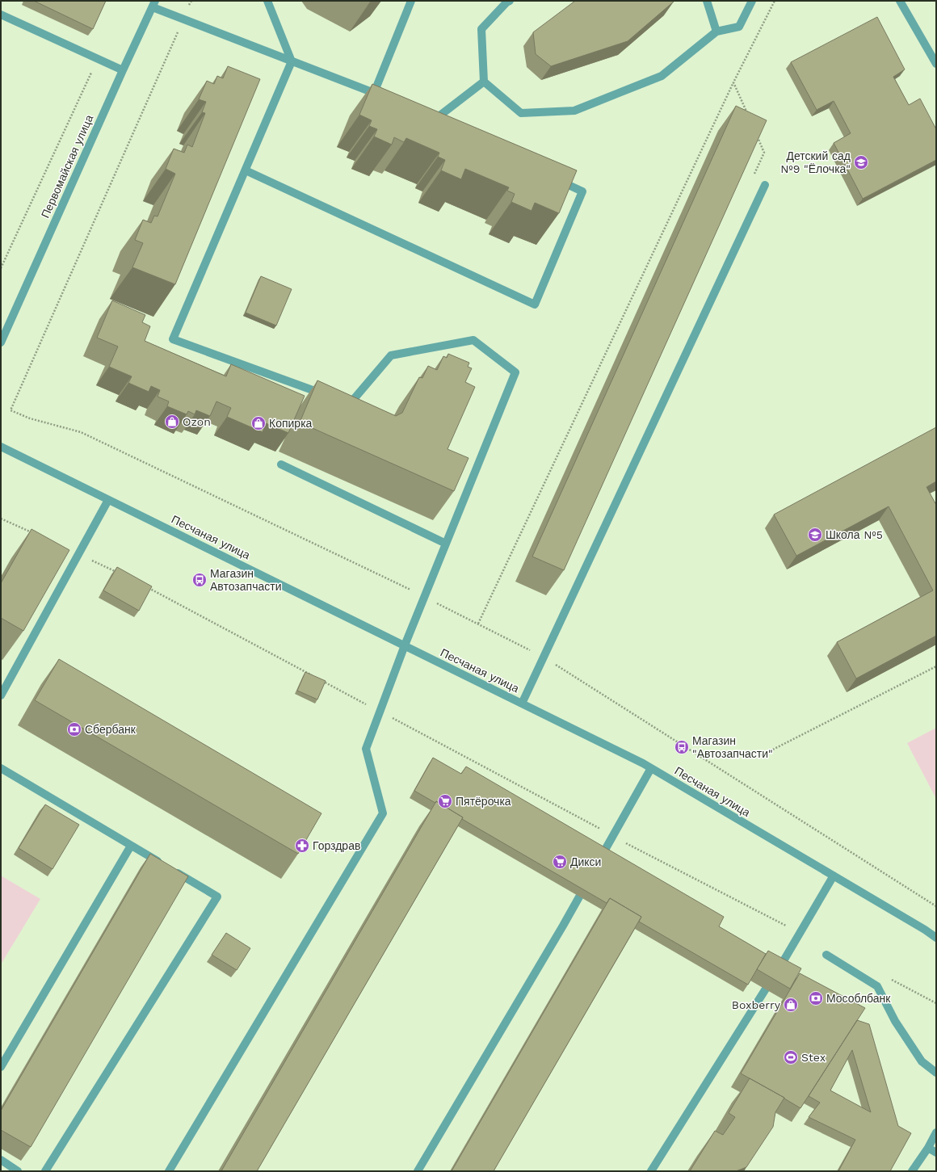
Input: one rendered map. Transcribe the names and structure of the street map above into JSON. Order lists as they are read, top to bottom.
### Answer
{
  "streets": {
    "street": ["Первомайская улица", "Песчаная улица"]
  },
  "places": {
    "school or university": ["Детский сад №9 \"Ёлочка\"", "Школа №5"],
    "shop": ["Ozon", "Копирка", "Boxberry"],
    "bus stop": ["Магазин Автозапчасти", "Магазин \"Автозапчасти\""],
    "bank": ["Сбербанк", "Мособлбанк"],
    "supermarket": ["Пятёрочка", "Дикси"],
    "pharmacy": ["Горздрав"],
    "sports": ["Stex"]
  }
}
